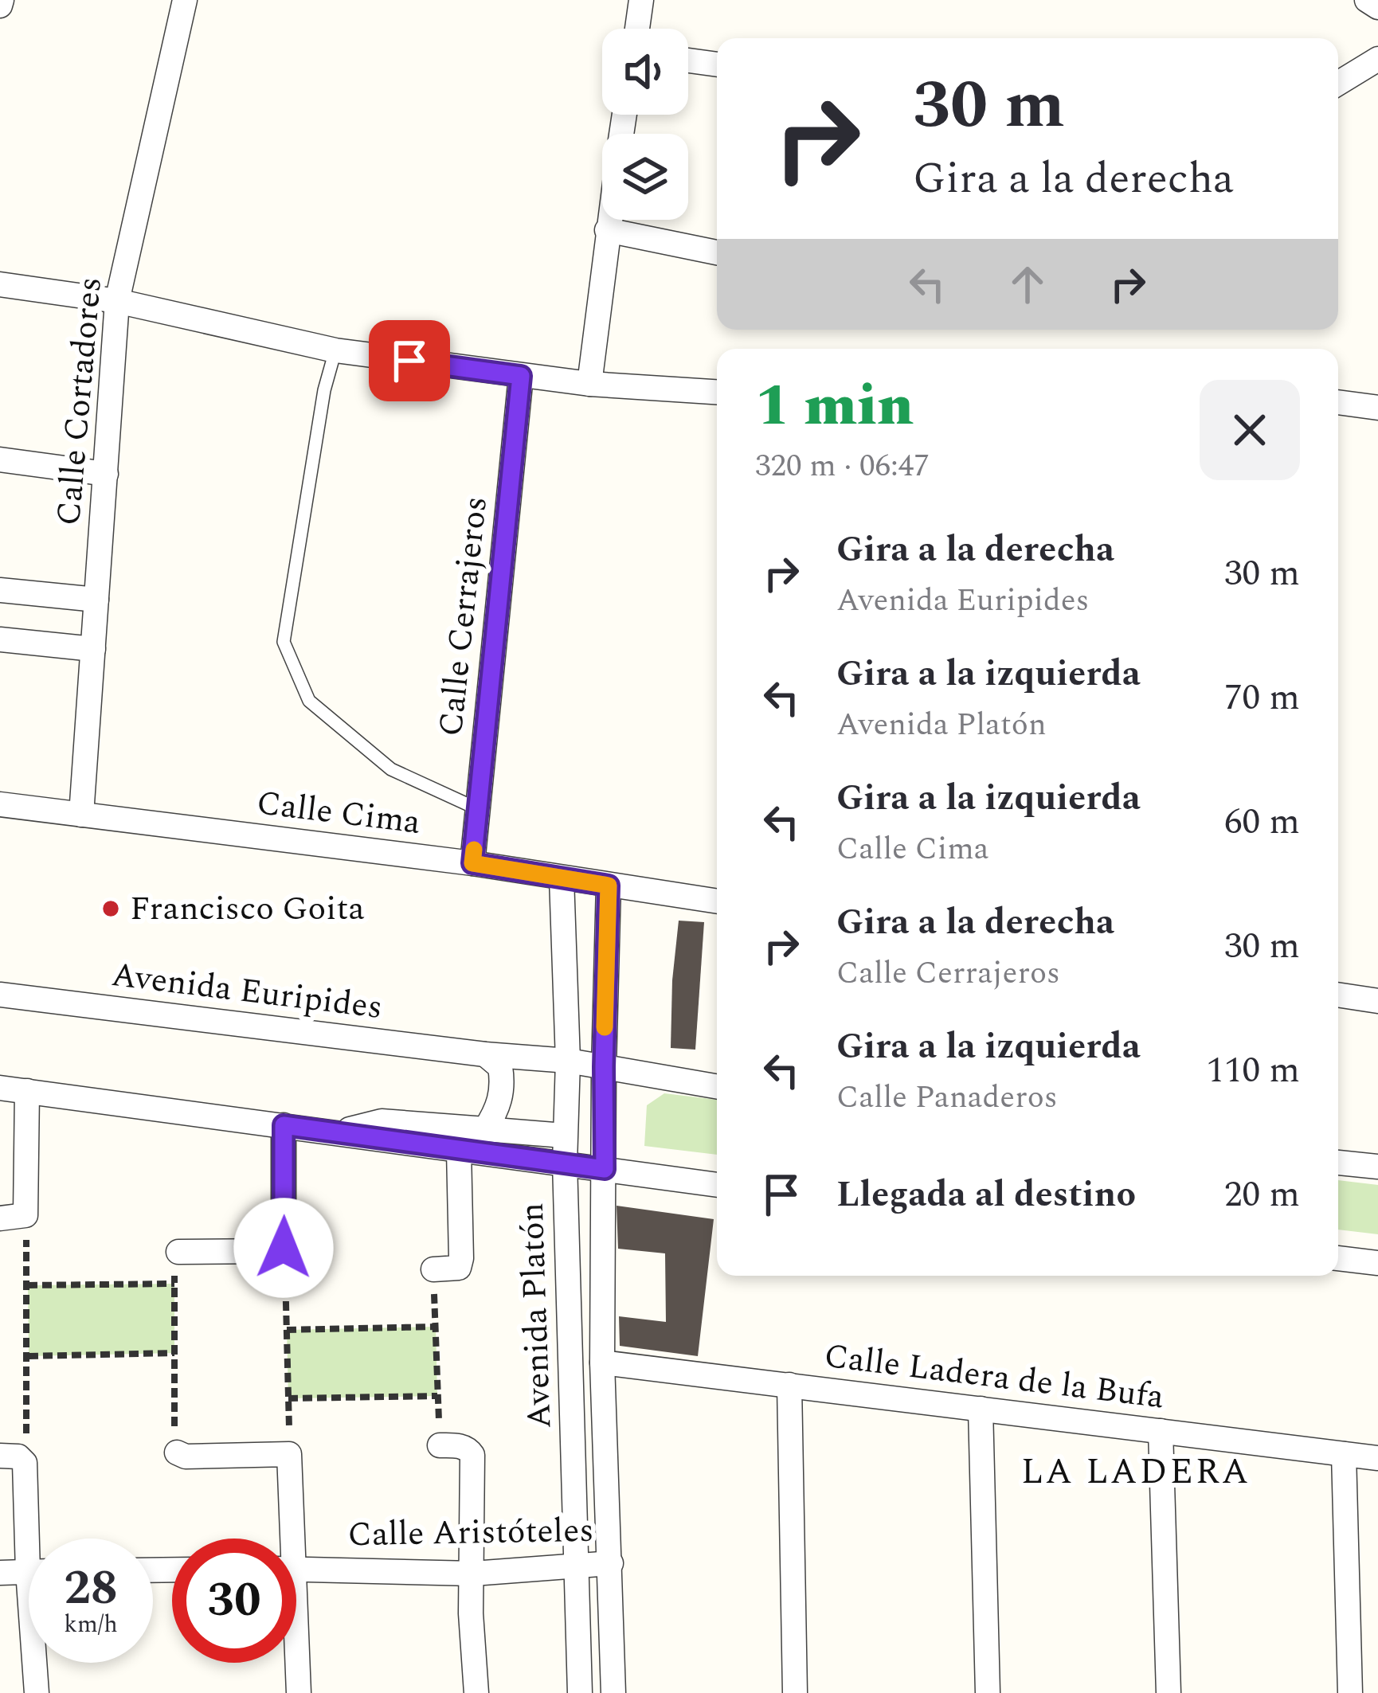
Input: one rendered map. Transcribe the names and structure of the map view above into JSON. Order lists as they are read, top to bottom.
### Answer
{
  "streets": {
    "street": [
      "Calle Cortadores",
      "Calle Cerrajeros",
      "Calle Cima",
      "Avenida Euripides",
      "Avenida Platón",
      "Calle Ladera de la Bufa",
      "Calle Aristóteles"
    ]
  },
  "crossings": [
    ["Calle Cortadores", "Calle Cima"],
    ["Calle Cerrajeros", "Calle Cima"],
    ["Calle Cima", "Avenida Platón"],
    ["Avenida Euripides", "Avenida Platón"],
    ["Avenida Platón", "Calle Ladera de la Bufa"],
    ["Avenida Platón", "Calle Aristóteles"]
  ],
  "districts": ["LA LADERA"],
  "places": ["Francisco Goita"],
  "page": {
    "turn": ["30 m", "Gira a la derecha"],
    "heading": ["1 min", "320 m · 06:47"],
    "list": [
      {
        "name": "Gira a la derecha",
        "note": "Avenida Euripides",
        "value": "30 m"
      },
      {
        "name": "Gira a la izquierda",
        "note": "Avenida Platón",
        "value": "70 m"
      },
      {
        "name": "Gira a la izquierda",
        "note": "Calle Cima",
        "value": "60 m"
      },
      {
        "name": "Gira a la derecha",
        "note": "Calle Cerrajeros",
        "value": "30 m"
      },
      {
        "name": "Gira a la izquierda",
        "note": "Calle Panaderos",
        "value": "110 m"
      },
      {
        "name": "Llegada al destino",
        "value": "20 m"
      }
    ],
    "speed": "28 km/h",
    "limit": "30"
  }
}
